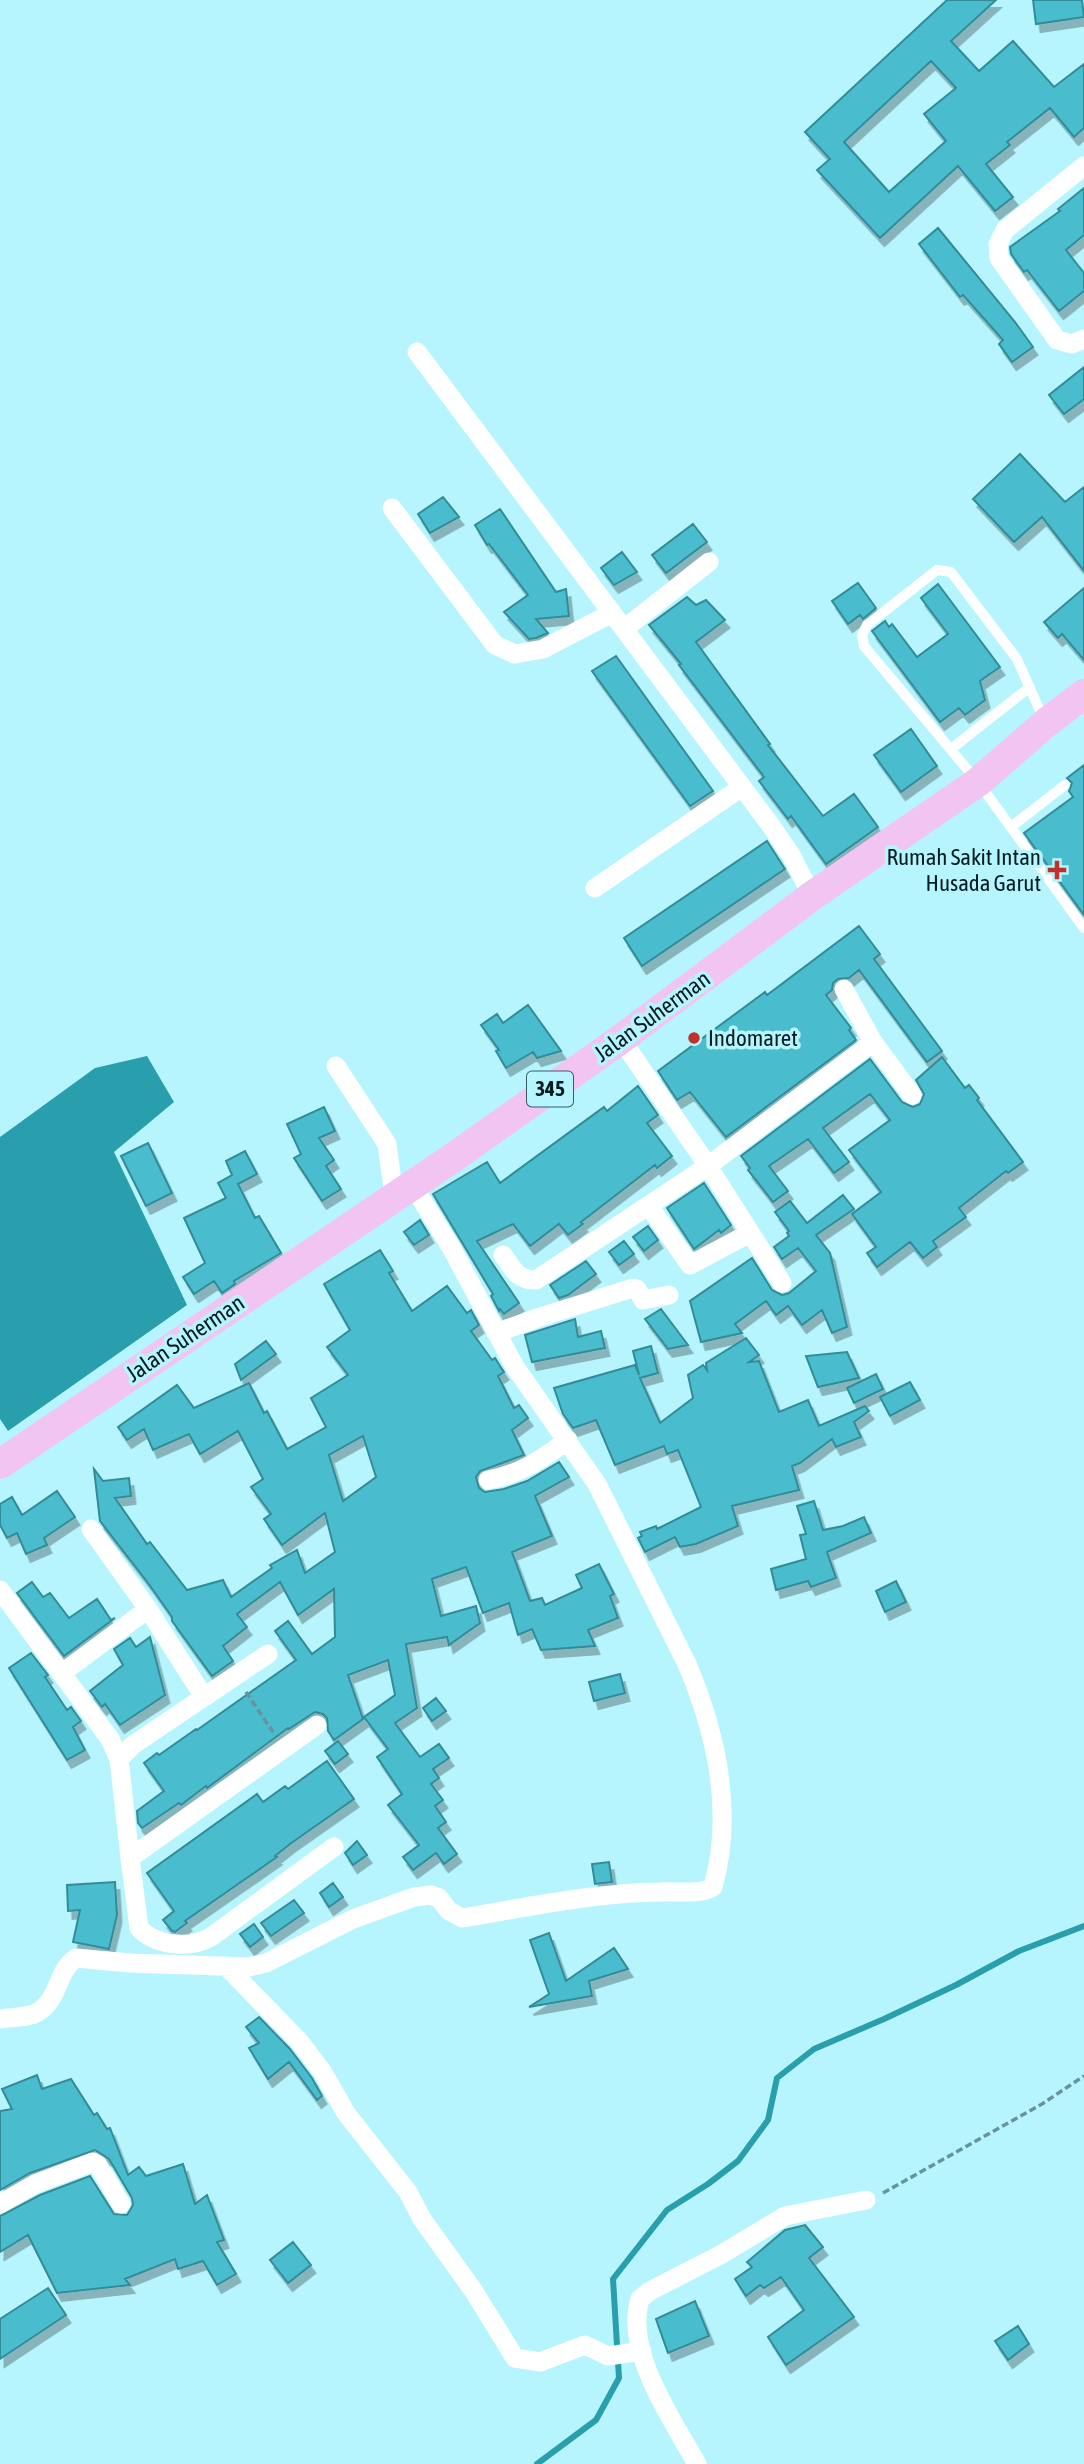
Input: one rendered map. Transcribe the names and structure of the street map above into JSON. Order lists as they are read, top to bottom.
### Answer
{
  "streets": {
    "main road": ["Jalan Suherman", "345"]
  },
  "places": {
    "health": ["Rumah Sakit Intan Husada Garut"],
    "other": ["Indomaret"]
  }
}
